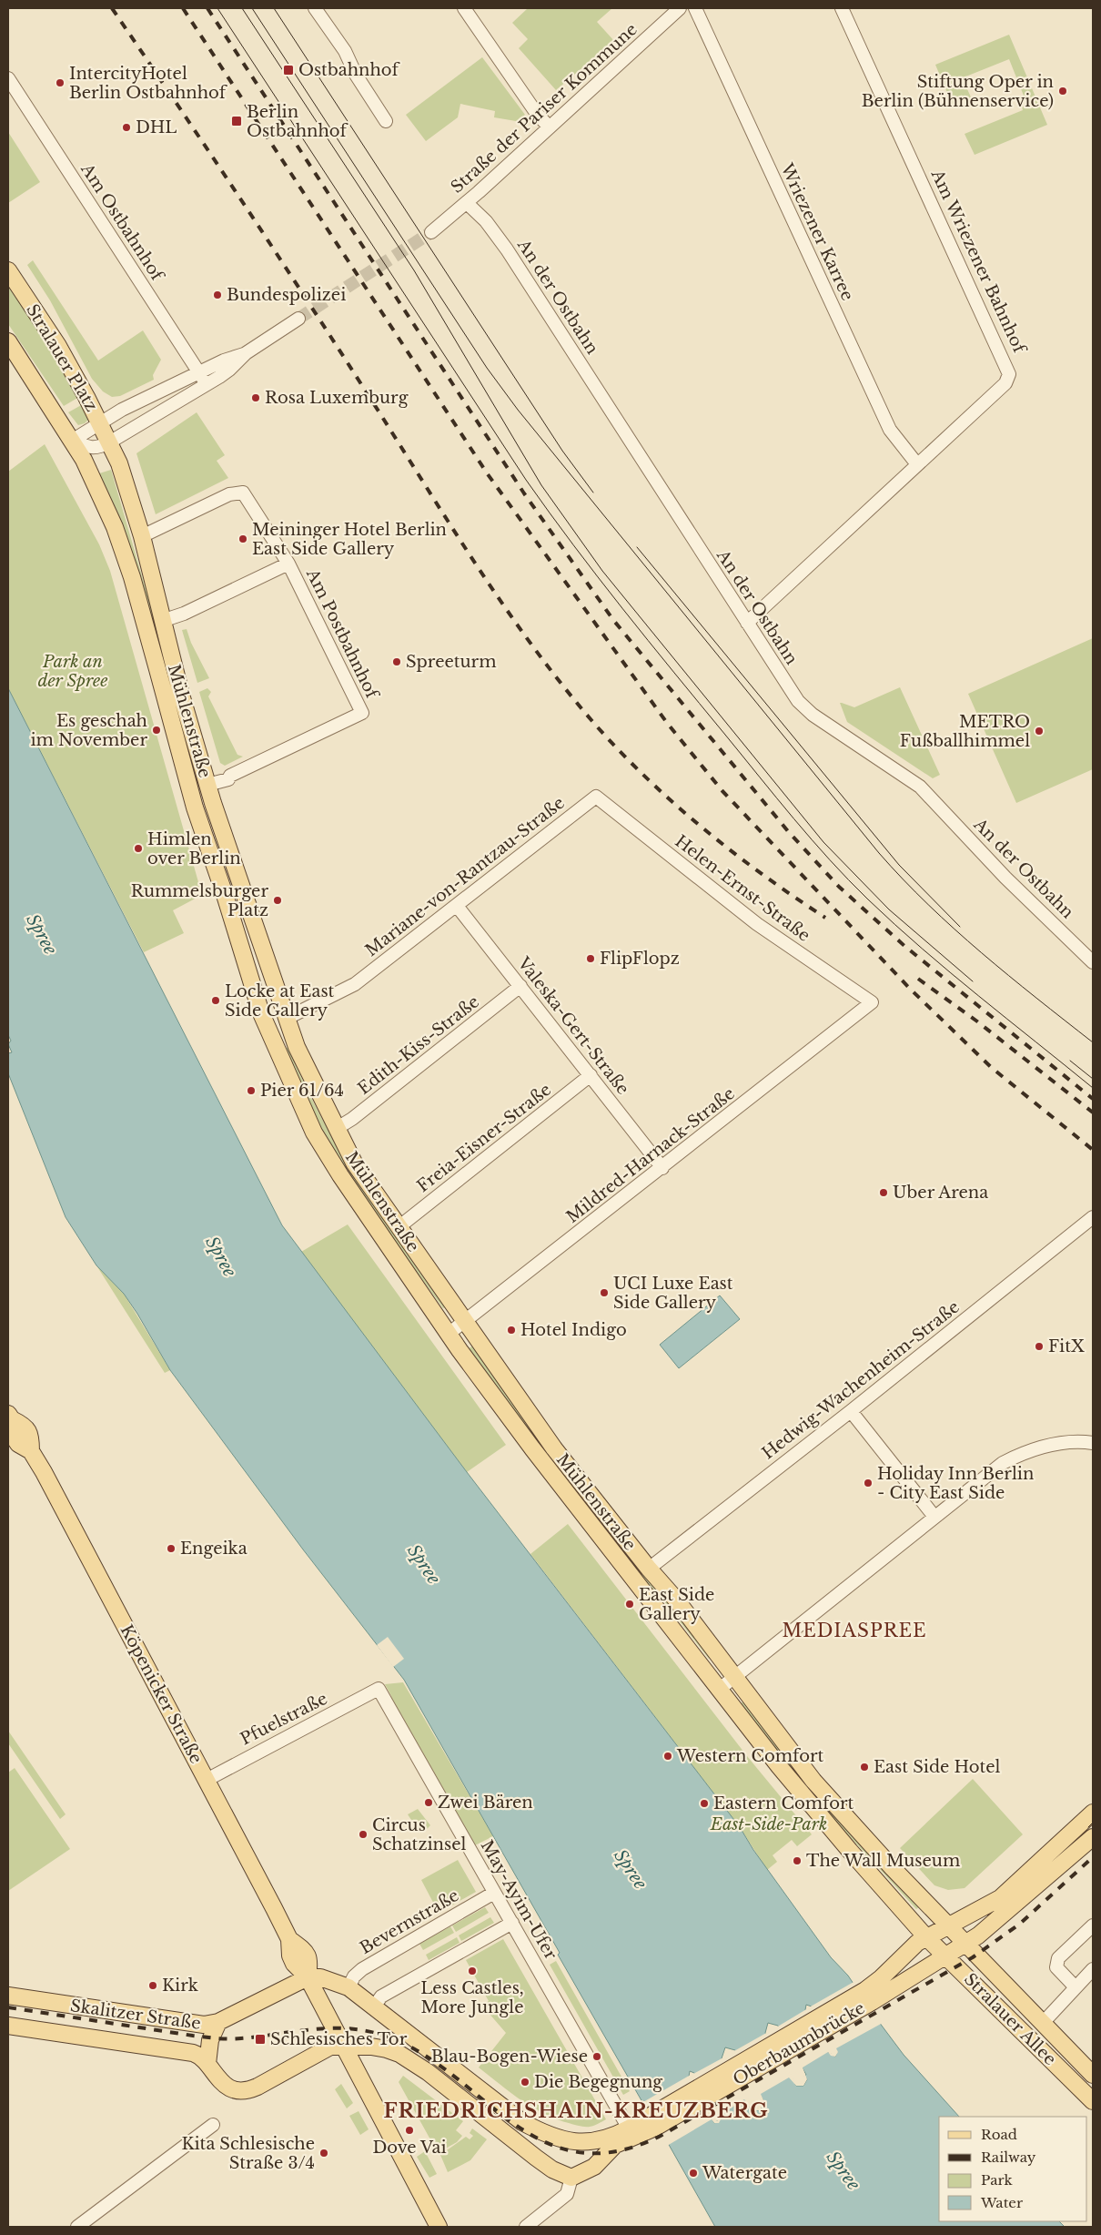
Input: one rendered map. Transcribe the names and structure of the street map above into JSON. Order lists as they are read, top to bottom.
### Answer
{
  "streets": {
    "main road": [
      "Stralauer Platz",
      "Mühlenstraße",
      "Köpenicker Straße",
      "Skalitzer Straße",
      "Stralauer Allee",
      "Oberbaumbrücke"
    ],
    "street": [
      "Straße der Pariser Kommune",
      "Am Ostbahnhof",
      "Wriezener Karree",
      "Am Wriezener Bahnhof",
      "An der Ostbahn",
      "Am Postbahnhof",
      "Mariane-von-Rantzau-Straße",
      "Helen-Ernst-Straße",
      "Valeska-Gert-Straße",
      "Edith-Kiss-Straße",
      "Freia-Eisner-Straße",
      "Mildred-Harnack-Straße",
      "Hedwig-Wachenheim-Straße",
      "Pfuelstraße",
      "May-Ayim-Ufer",
      "Bevernstraße"
    ]
  },
  "crossings": [
    ["Straße der Pariser Kommune", "An der Ostbahn"],
    ["Wriezener Karree", "Am Wriezener Bahnhof"],
    ["Am Wriezener Bahnhof", "An der Ostbahn"],
    ["Stralauer Platz", "Mühlenstraße"],
    ["Am Postbahnhof", "Mühlenstraße"],
    ["Mühlenstraße", "Mariane-von-Rantzau-Straße"],
    ["Mühlenstraße", "Edith-Kiss-Straße"],
    ["Mühlenstraße", "Freia-Eisner-Straße"],
    ["Mühlenstraße", "Mildred-Harnack-Straße"],
    ["Mühlenstraße", "Hedwig-Wachenheim-Straße"],
    ["Mühlenstraße", "Stralauer Allee"],
    ["Mariane-von-Rantzau-Straße", "Helen-Ernst-Straße"],
    ["Mariane-von-Rantzau-Straße", "Valeska-Gert-Straße"],
    ["Helen-Ernst-Straße", "Mildred-Harnack-Straße"],
    ["Valeska-Gert-Straße", "Edith-Kiss-Straße"],
    ["Valeska-Gert-Straße", "Freia-Eisner-Straße"],
    ["Valeska-Gert-Straße", "Mildred-Harnack-Straße"],
    ["Köpenicker Straße", "Pfuelstraße"],
    ["Köpenicker Straße", "Skalitzer Straße"],
    ["Pfuelstraße", "May-Ayim-Ufer"],
    ["May-Ayim-Ufer", "Bevernstraße"],
    ["May-Ayim-Ufer", "Oberbaumbrücke"]
  ],
  "districts": ["MEDIASPREE", "FRIEDRICHSHAIN-KREUZBERG"],
  "water": ["Spree"],
  "parks": ["Park an der Spree", "East-Side-Park"],
  "places": {
    "transit": ["Ostbahnhof", "Berlin Ostbahnhof", "Schlesisches Tor"],
    "other": [
      "IntercityHotel Berlin Ostbahnhof",
      "Stiftung Oper in Berlin (Bühnenservice)",
      "DHL",
      "Bundespolizei",
      "Rosa Luxemburg",
      "Meininger Hotel Berlin East Side Gallery",
      "Spreeturm",
      "Es geschah im November",
      "METRO Fußballhimmel",
      "Himlen over Berlin",
      "Rummelsburger Platz",
      "FlipFlopz",
      "Locke at East Side Gallery",
      "Pier 61/64",
      "Uber Arena",
      "UCI Luxe East Side Gallery",
      "Hotel Indigo",
      "FitX",
      "Holiday Inn Berlin - City East Side",
      "Engeika",
      "East Side Gallery",
      "Western Comfort",
      "East Side Hotel",
      "Zwei Bären",
      "Eastern Comfort",
      "Circus Schatzinsel",
      "The Wall Museum",
      "Less Castles, More Jungle",
      "Kirk",
      "Blau-Bogen-Wiese",
      "Die Begegnung",
      "Dove Vai",
      "Kita Schlesische Straße 3/4",
      "Watergate"
    ]
  },
  "legend": [
    "Road",
    "Railway",
    "Park",
    "Water"
  ]
}
